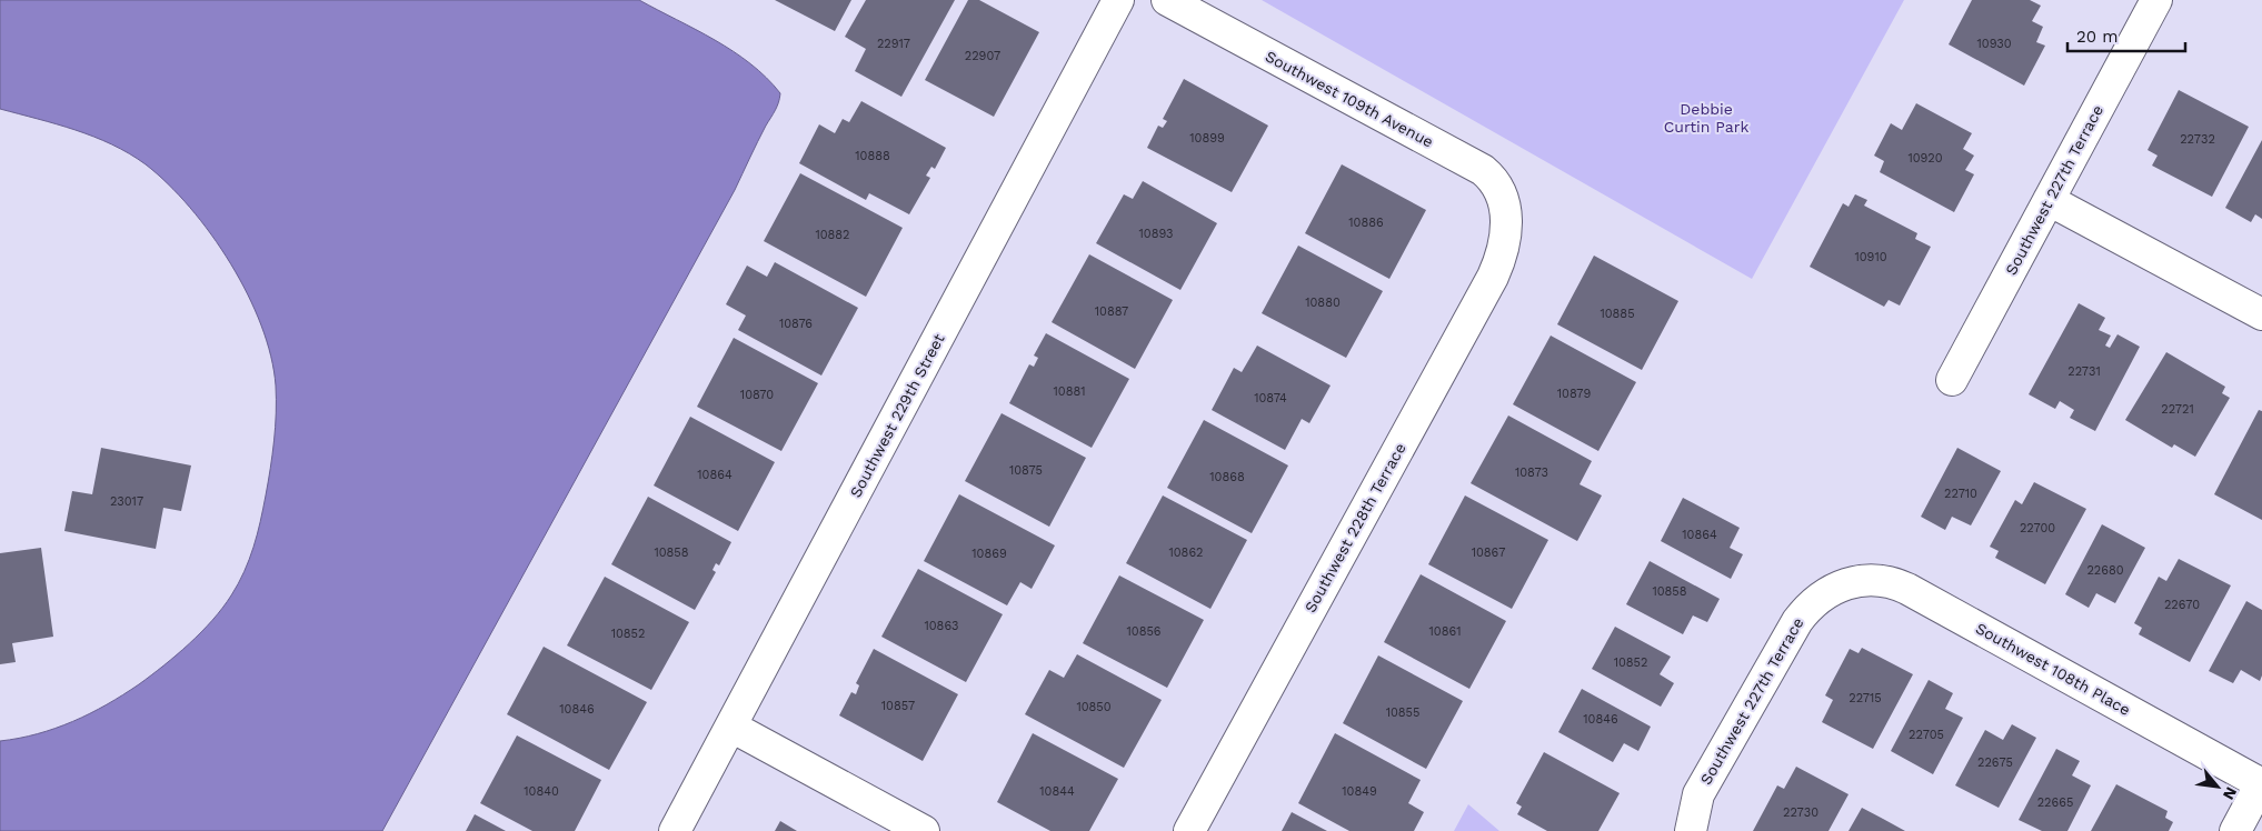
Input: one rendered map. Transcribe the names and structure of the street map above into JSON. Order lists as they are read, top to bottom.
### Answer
{
  "streets": {
    "street": [
      "Southwest 109th Avenue",
      "Southwest 227th Terrace",
      "Southwest 229th Street",
      "Southwest 228th Terrace",
      "Southwest 108th Place"
    ]
  },
  "crossings": [
    ["Southwest 109th Avenue", "Southwest 228th Terrace"],
    ["Southwest 227th Terrace", "Southwest 108th Place"]
  ],
  "parks": ["Debbie Curtin Park"],
  "house_numbers": [
    "22917",
    "10930",
    "22907",
    "10899",
    "22732",
    "10888",
    "10920",
    "10886",
    "10893",
    "10882",
    "10910",
    "10880",
    "10887",
    "10885",
    "10876",
    "22731",
    "10881",
    "10879",
    "10870",
    "10874",
    "22721",
    "10875",
    "10873",
    "10864",
    "10868",
    "22710",
    "23017",
    "22700",
    "10864",
    "10858",
    "10862",
    "10867",
    "10869",
    "22680",
    "10858",
    "22670",
    "10863",
    "10856",
    "10861",
    "10852",
    "10852",
    "22715",
    "10857",
    "10850",
    "10846",
    "10855",
    "10846",
    "22705",
    "22675",
    "10840",
    "10844",
    "10849",
    "22665",
    "22730"
  ],
  "scale_bar": "20 m",
  "north": "bottom right"
}
